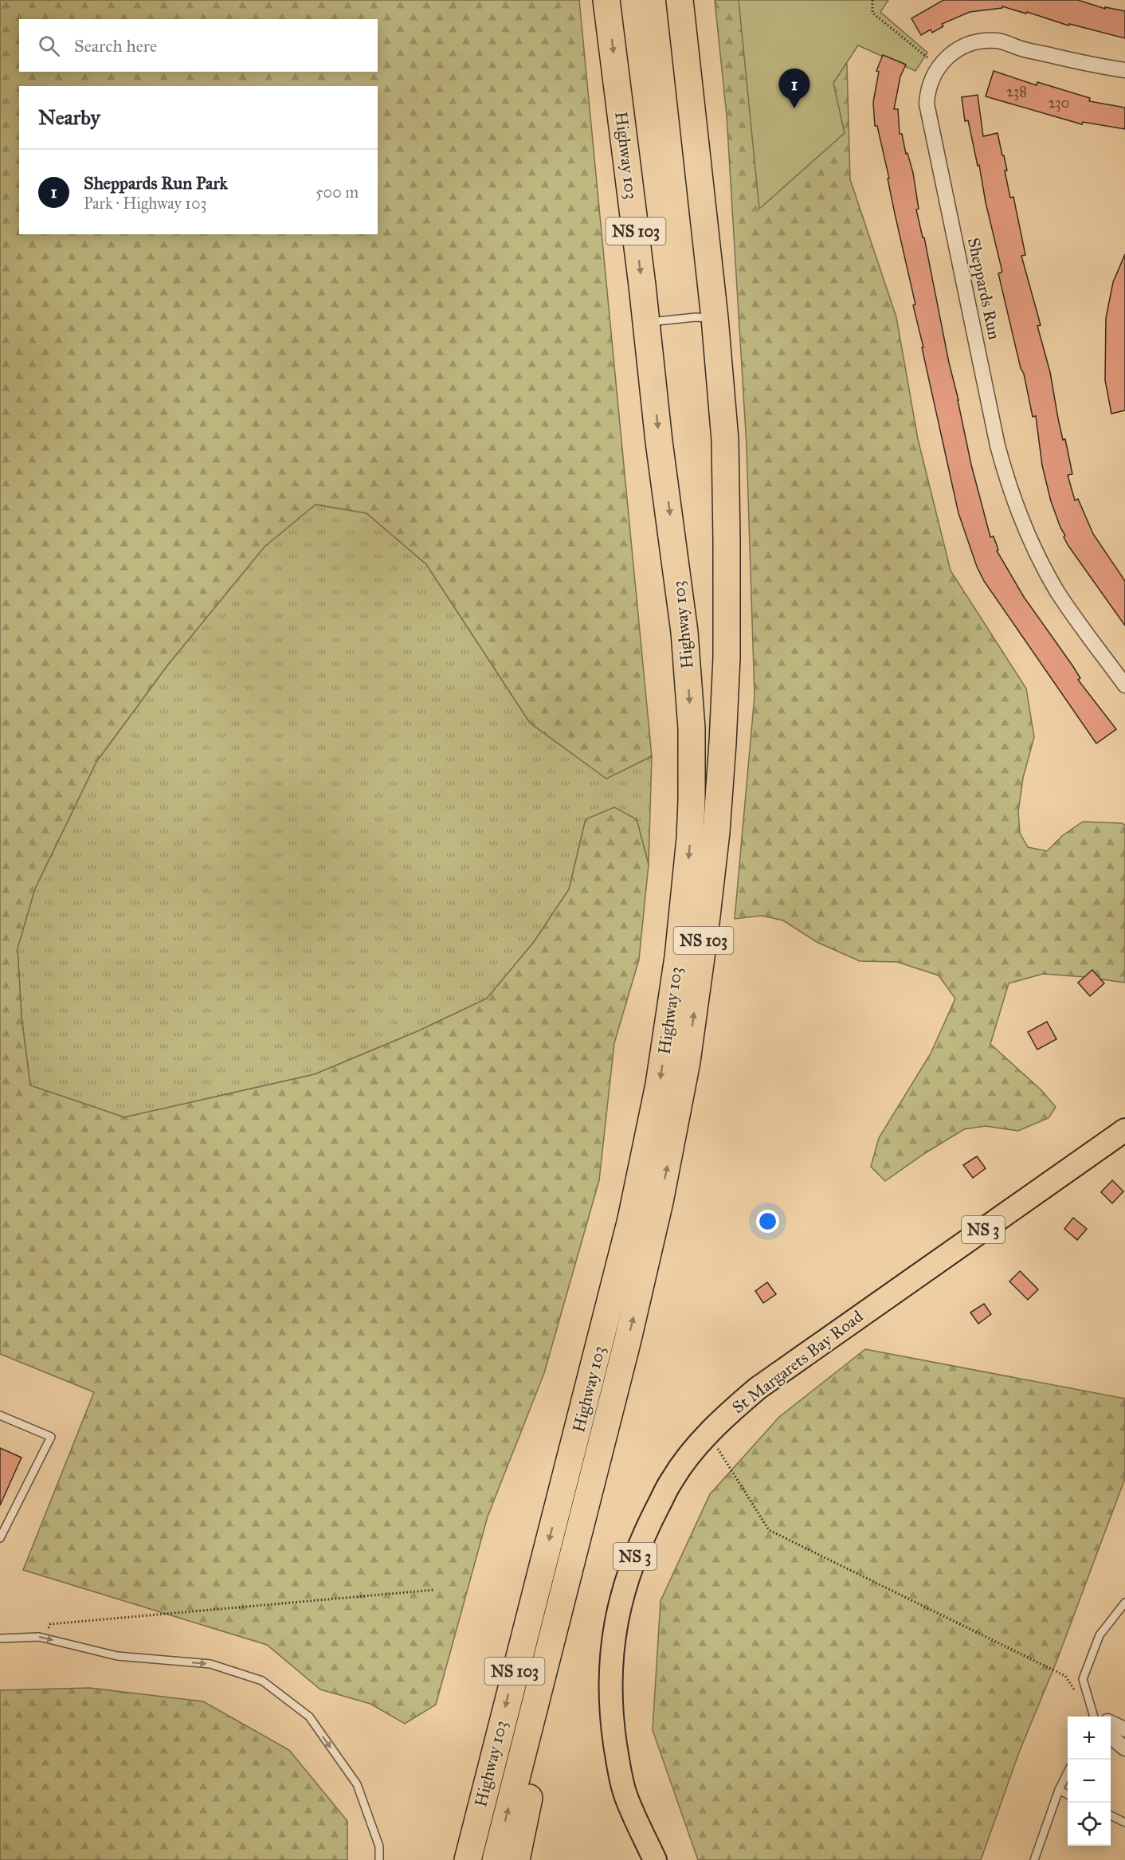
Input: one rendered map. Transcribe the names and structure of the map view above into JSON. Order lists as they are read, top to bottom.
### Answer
{
  "streets": {
    "highway": ["Highway 103", "NS 103"],
    "main road": ["NS 3", "St Margarets Bay Road"],
    "street": ["Sheppards Run"]
  },
  "house_numbers": ["238", "230"],
  "page": {
    "search": "Search here",
    "pins": "1",
    "heading": "Nearby",
    "list": [
      {
        "mark": "1",
        "name": "Sheppards Run Park",
        "note": "Park · Highway 103",
        "value": "500 m"
      }
    ],
    "map_buttons": ["+", "−"]
  }
}
